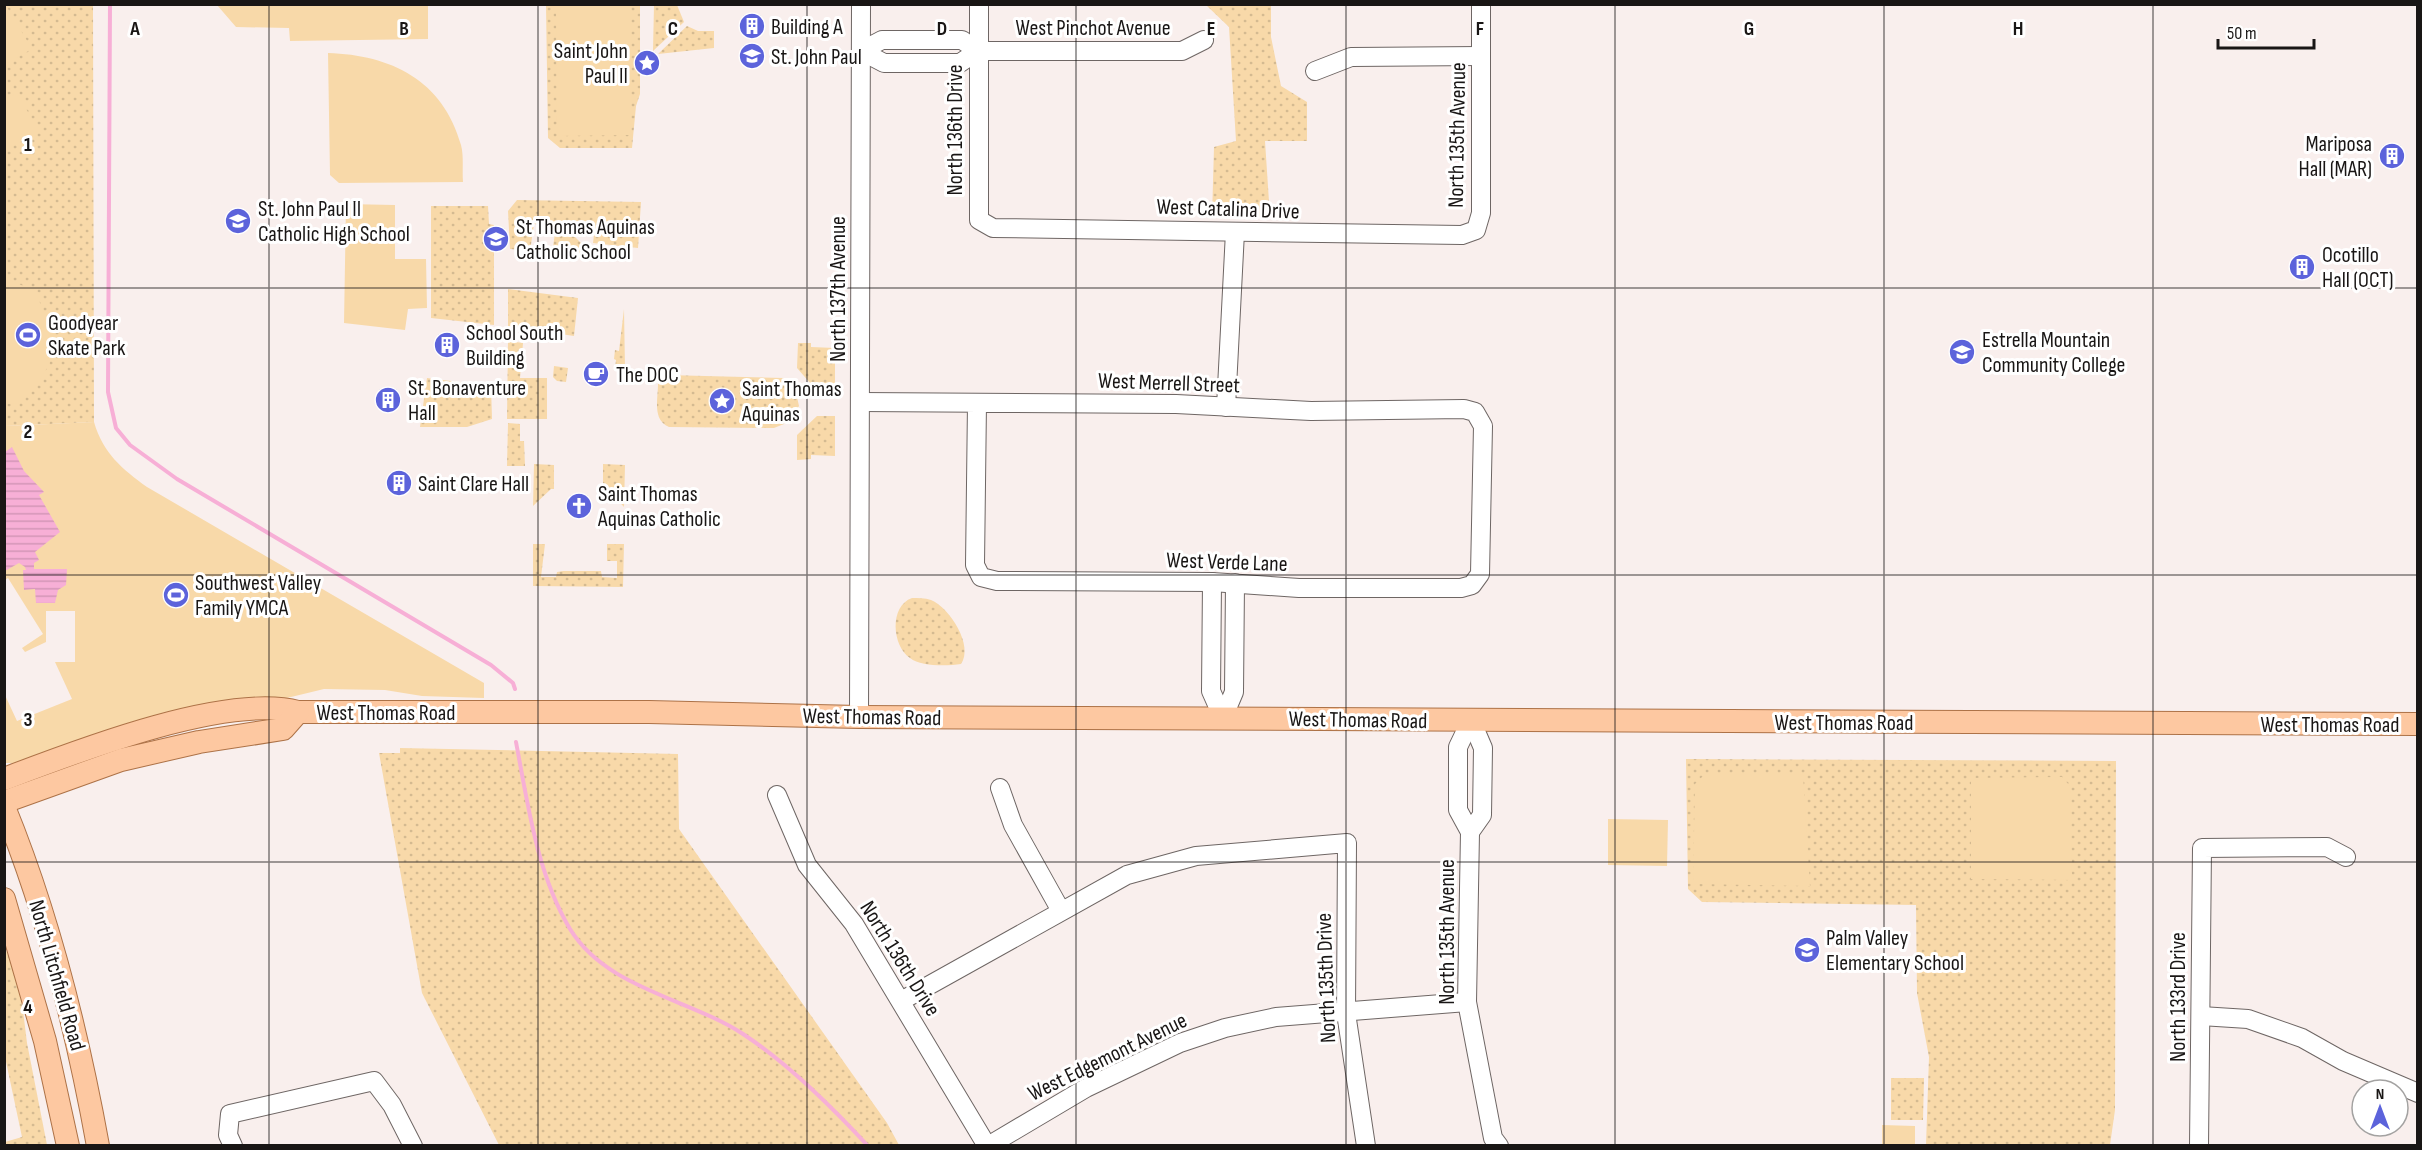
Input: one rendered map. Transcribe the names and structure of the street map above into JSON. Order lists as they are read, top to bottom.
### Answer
{
  "streets": {
    "main road": ["West Thomas Road", "North Litchfield Road"],
    "street": [
      "West Pinchot Avenue",
      "North 136th Drive",
      "North 135th Avenue",
      "West Catalina Drive",
      "North 137th Avenue",
      "West Merrell Street",
      "West Verde Lane",
      "North 135th Drive",
      "North 133rd Drive",
      "West Edgemont Avenue"
    ]
  },
  "crossings": [
    ["West Pinchot Avenue", "North 136th Drive"],
    ["West Pinchot Avenue", "North 137th Avenue"],
    ["North 136th Drive", "West Catalina Drive"],
    ["North 136th Drive", "West Edgemont Avenue"],
    ["North 135th Avenue", "West Catalina Drive"],
    ["North 135th Avenue", "West Thomas Road"],
    ["North 135th Avenue", "West Edgemont Avenue"],
    ["North 137th Avenue", "West Merrell Street"],
    ["North 137th Avenue", "West Thomas Road"],
    ["West Merrell Street", "West Verde Lane"],
    ["North 135th Drive", "West Edgemont Avenue"]
  ],
  "places": {
    "building": [
      "Building A",
      "Mariposa Hall (MAR)",
      "Ocotillo Hall (OCT)",
      "School South Building",
      "St. Bonaventure Hall",
      "Saint Clare Hall"
    ],
    "school or university": [
      "St. John Paul",
      "St. John Paul II Catholic High School",
      "St Thomas Aquinas Catholic School",
      "Estrella Mountain Community College",
      "Palm Valley Elementary School"
    ],
    "place": ["Saint John Paul II", "Saint Thomas Aquinas"],
    "sports": ["Goodyear Skate Park", "Southwest Valley Family YMCA"],
    "cafe": ["The DOC"],
    "church": ["Saint Thomas Aquinas Catholic"]
  },
  "scale_bar": "50 m",
  "north": "top",
  "grid": {
    "columns": [
      "A",
      "B",
      "C",
      "D",
      "E",
      "F",
      "G",
      "H"
    ],
    "rows": [
      "1",
      "2",
      "3",
      "4"
    ]
  }
}
